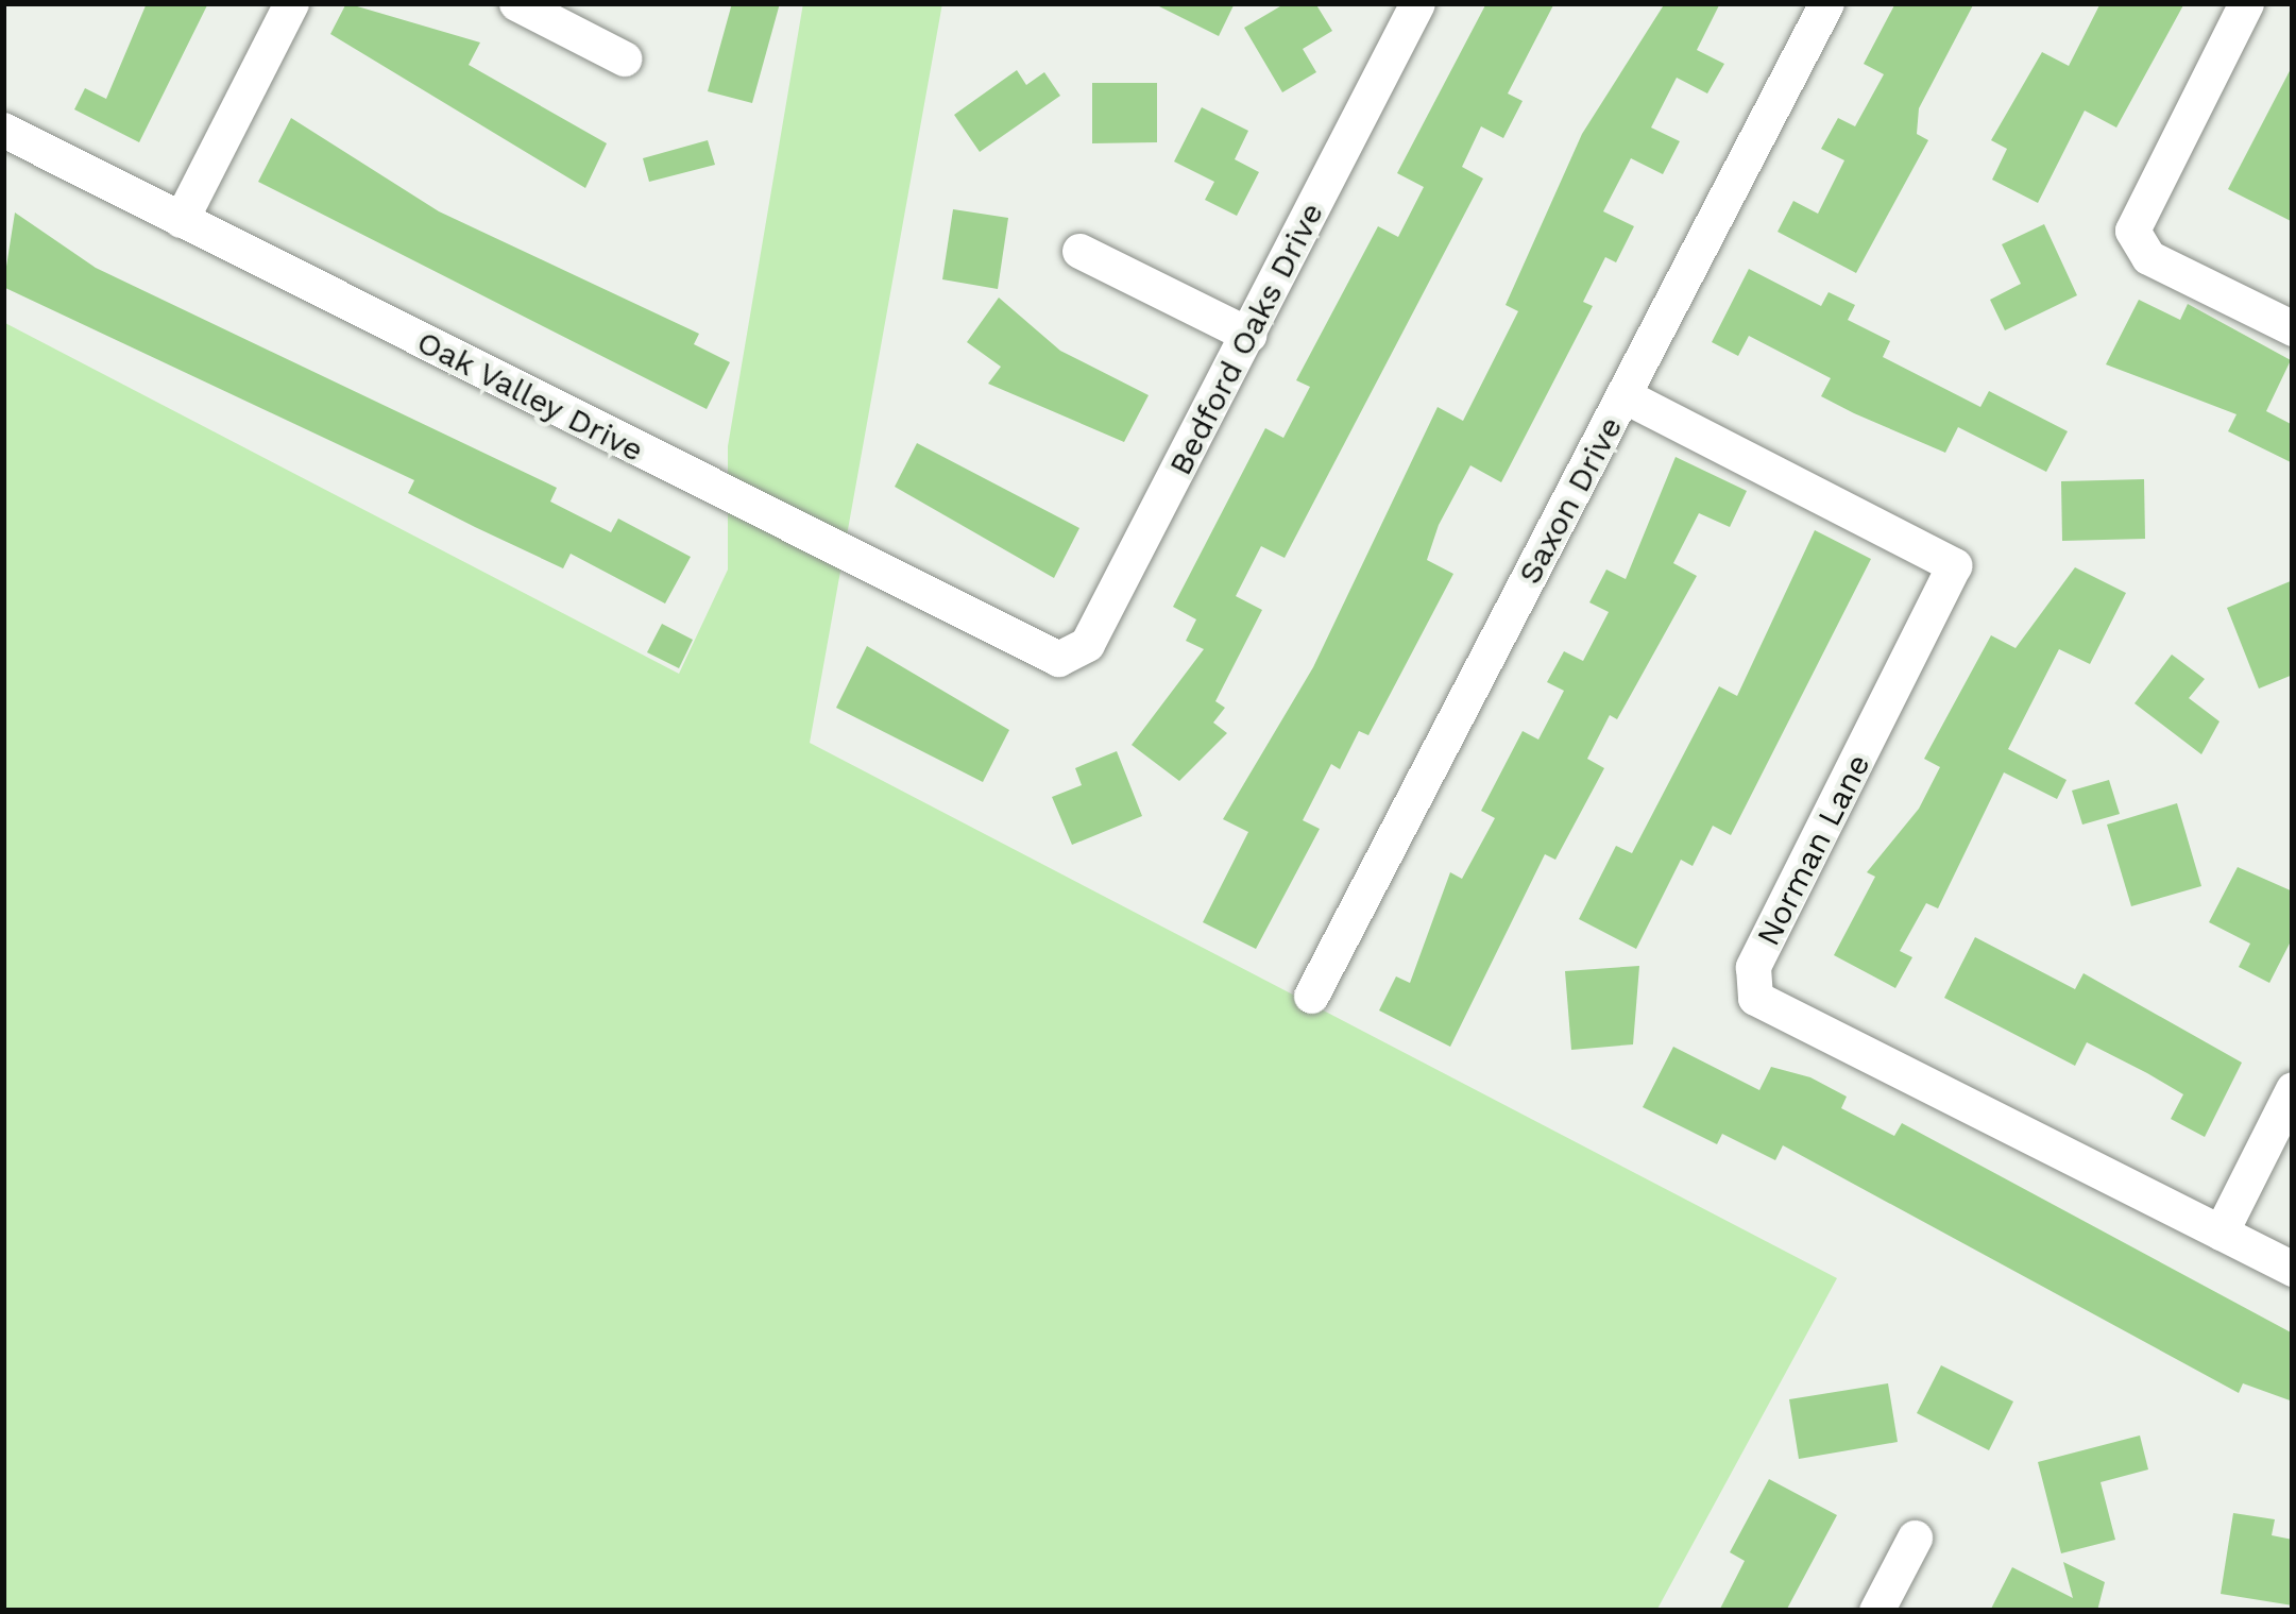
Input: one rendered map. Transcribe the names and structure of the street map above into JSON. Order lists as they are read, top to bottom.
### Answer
{
  "streets": {
    "street": [
      "Bedford Oaks Drive",
      "Oak Valley Drive",
      "Saxon Drive",
      "Norman Lane"
    ]
  },
  "crossings": [
    ["Bedford Oaks Drive", "Oak Valley Drive"],
    ["Saxon Drive", "Norman Lane"]
  ]
}
